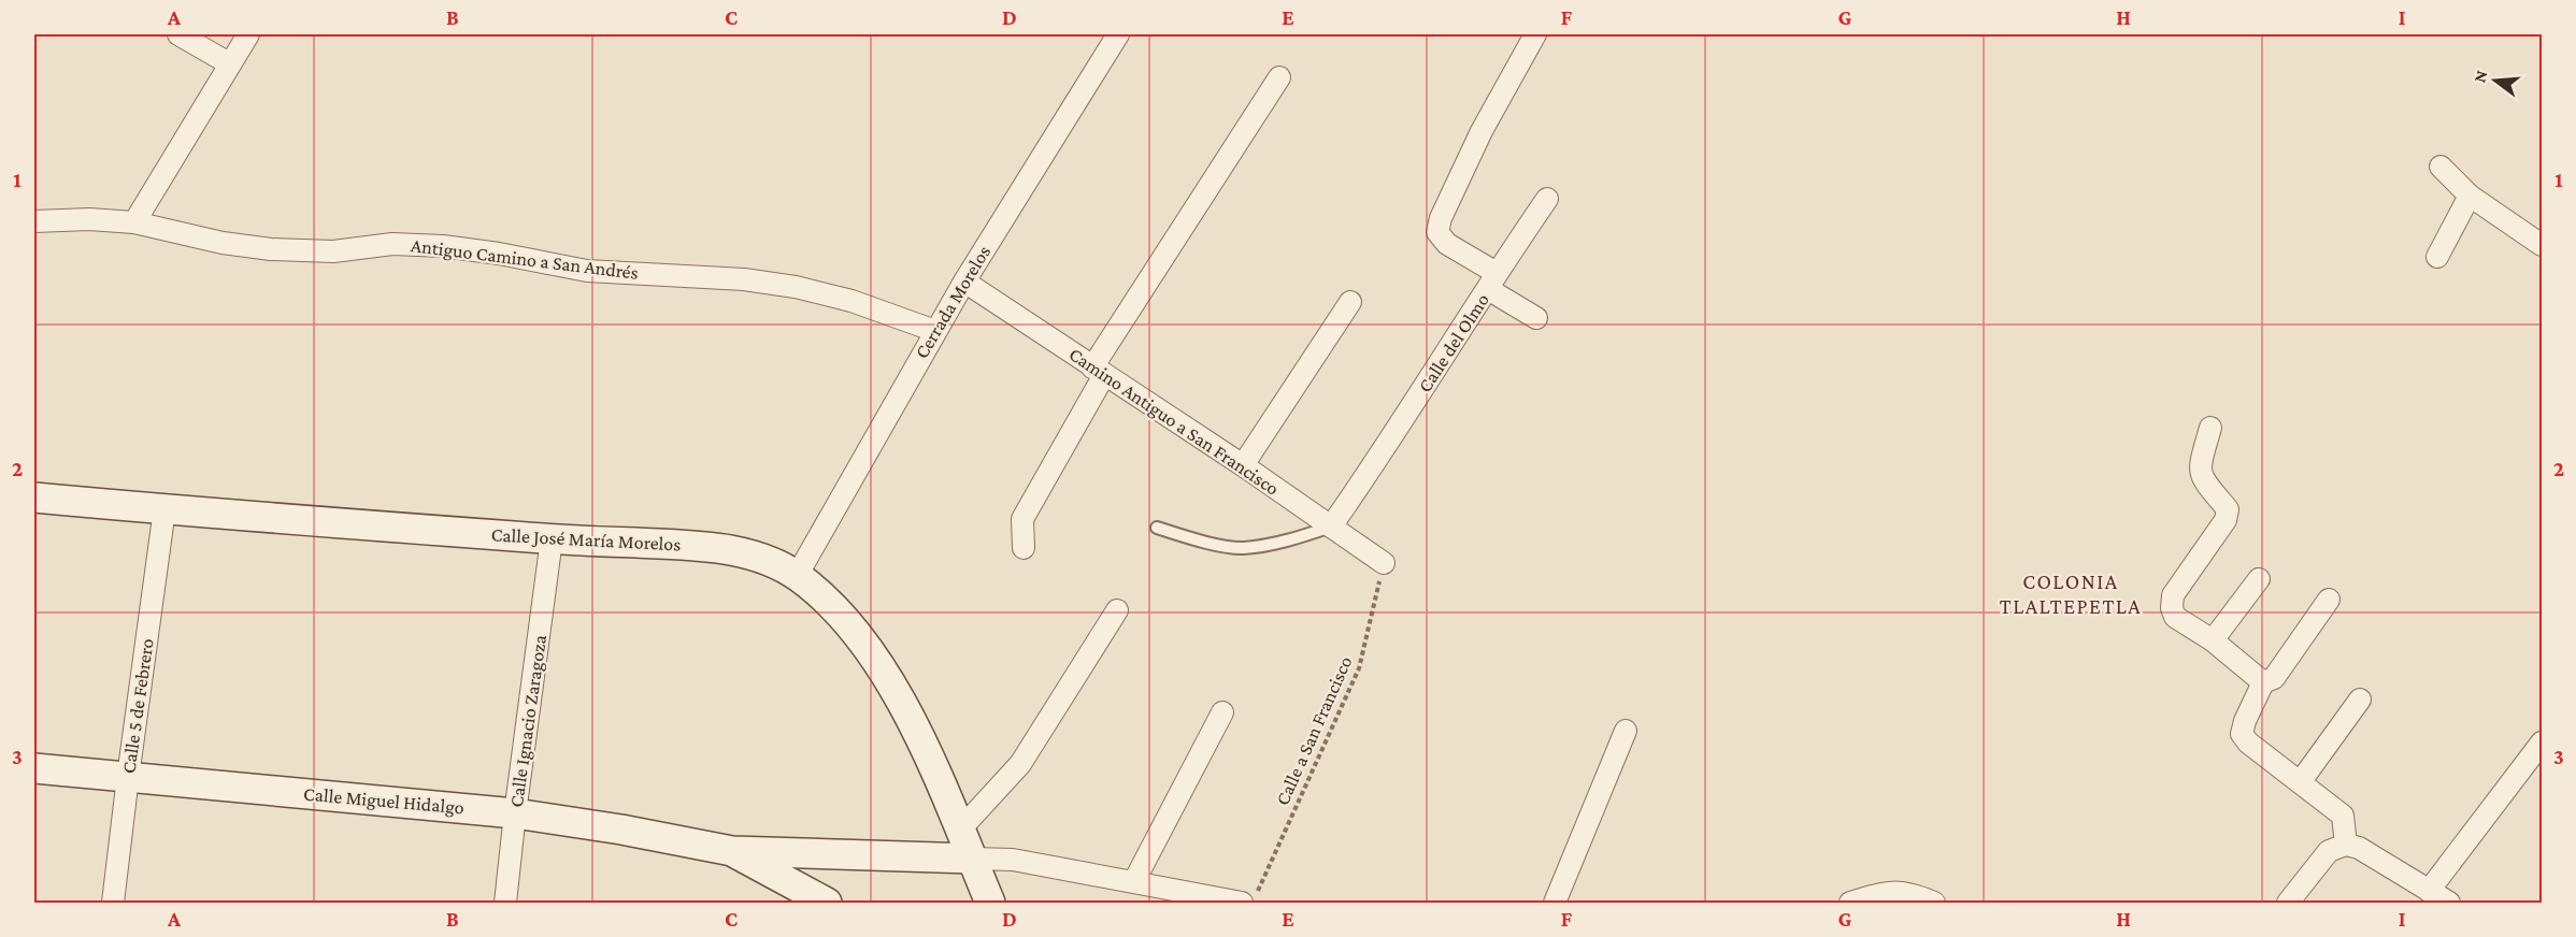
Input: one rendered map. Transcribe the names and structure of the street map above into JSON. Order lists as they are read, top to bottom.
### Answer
{
  "streets": {
    "main road": ["Calle José María Morelos", "Calle Miguel Hidalgo"],
    "street": [
      "Antiguo Camino a San Andrés",
      "Cerrada Morelos",
      "Calle del Olmo",
      "Camino Antiguo a San Francisco",
      "Calle 5 de Febrero",
      "Calle Ignacio Zaragoza"
    ],
    "path": ["Calle a San Francisco"]
  },
  "crossings": [
    ["Antiguo Camino a San Andrés", "Cerrada Morelos"],
    ["Cerrada Morelos", "Camino Antiguo a San Francisco"],
    ["Cerrada Morelos", "Calle José María Morelos"],
    ["Calle del Olmo", "Camino Antiguo a San Francisco"],
    ["Camino Antiguo a San Francisco", "Calle a San Francisco"],
    ["Calle José María Morelos", "Calle 5 de Febrero"],
    ["Calle José María Morelos", "Calle Ignacio Zaragoza"],
    ["Calle José María Morelos", "Calle Miguel Hidalgo"],
    ["Calle 5 de Febrero", "Calle Miguel Hidalgo"],
    ["Calle Ignacio Zaragoza", "Calle Miguel Hidalgo"]
  ],
  "districts": ["COLONIA TLALTEPETLA"],
  "north": "left",
  "grid": {
    "columns": [
      "A",
      "B",
      "C",
      "D",
      "E",
      "F",
      "G",
      "H",
      "I"
    ],
    "rows": ["1", "2", "3"]
  }
}
